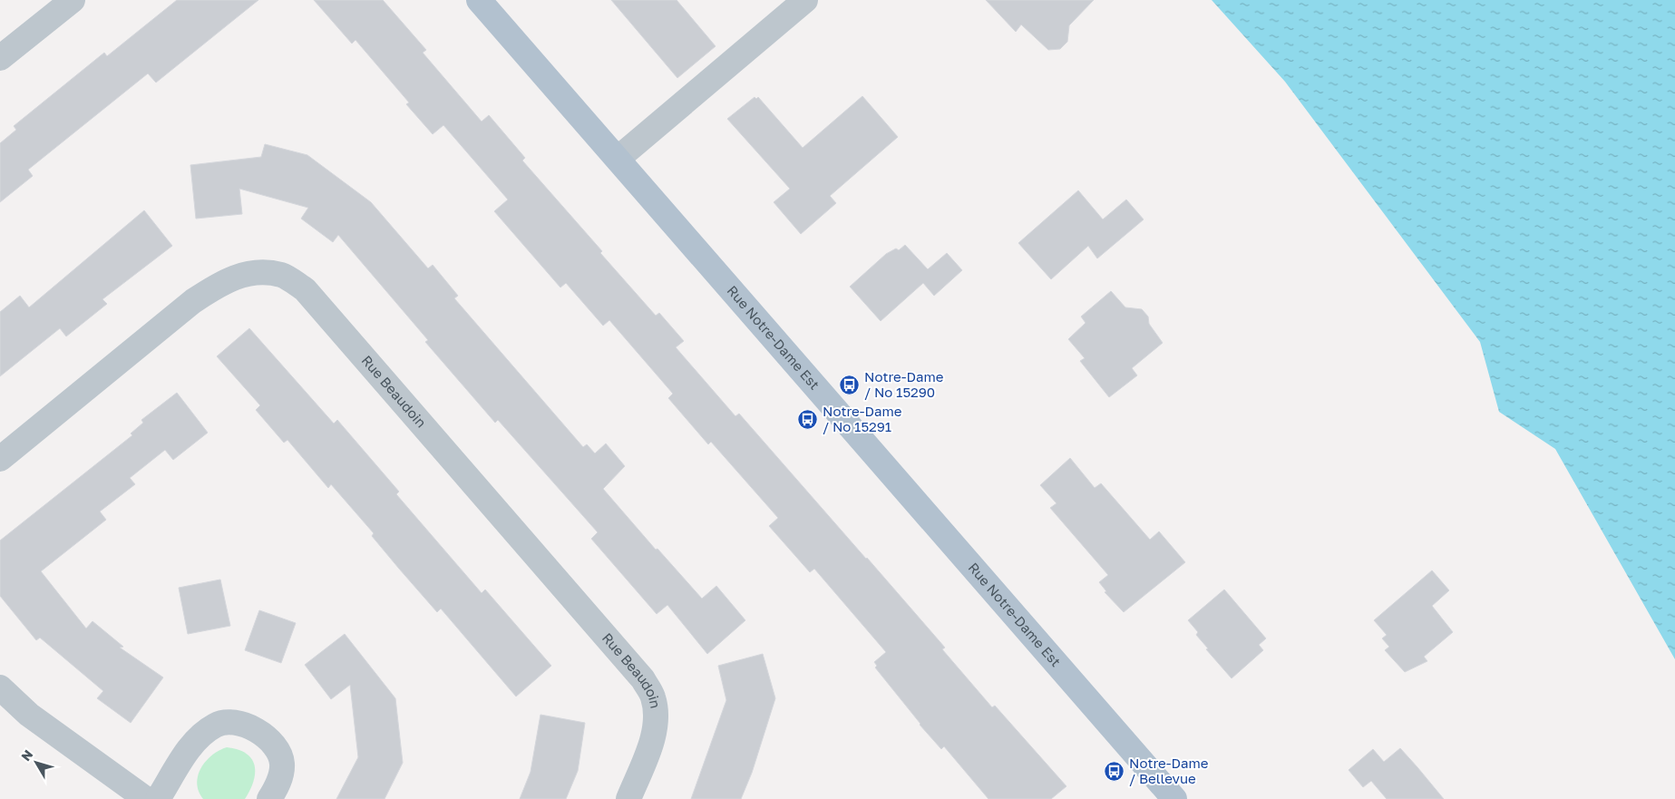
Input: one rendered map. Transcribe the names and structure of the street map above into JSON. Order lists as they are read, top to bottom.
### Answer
{
  "streets": {
    "main road": ["Rue Notre-Dame Est"],
    "street": ["Rue Beaudoin"]
  },
  "places": {
    "bus stop": ["Notre-Dame / No 15290", "Notre-Dame / No 15291", "Notre-Dame / Bellevue"]
  },
  "north": "top left"
}
